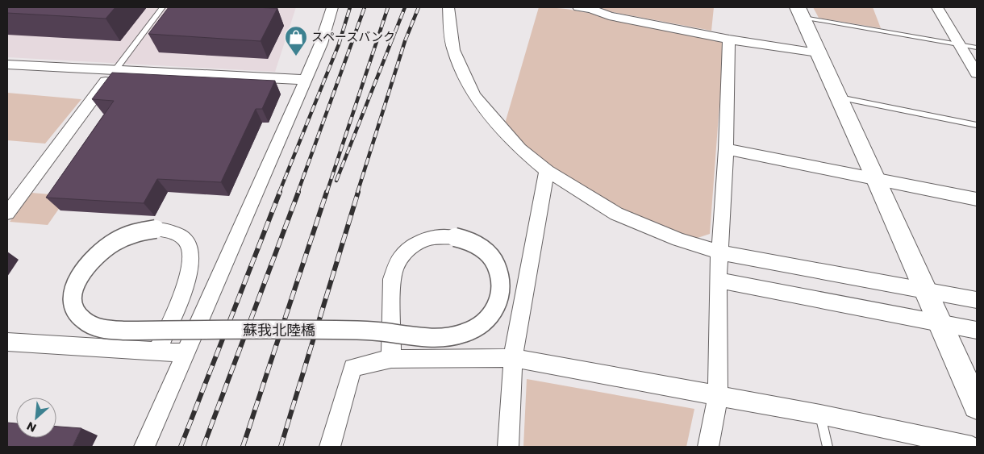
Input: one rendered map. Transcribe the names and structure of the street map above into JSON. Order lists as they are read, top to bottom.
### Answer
{
  "streets": {
    "street": ["蘇我北陸橋"]
  },
  "places": {
    "shop": ["スペースバンク"]
  },
  "north": "bottom left"
}
